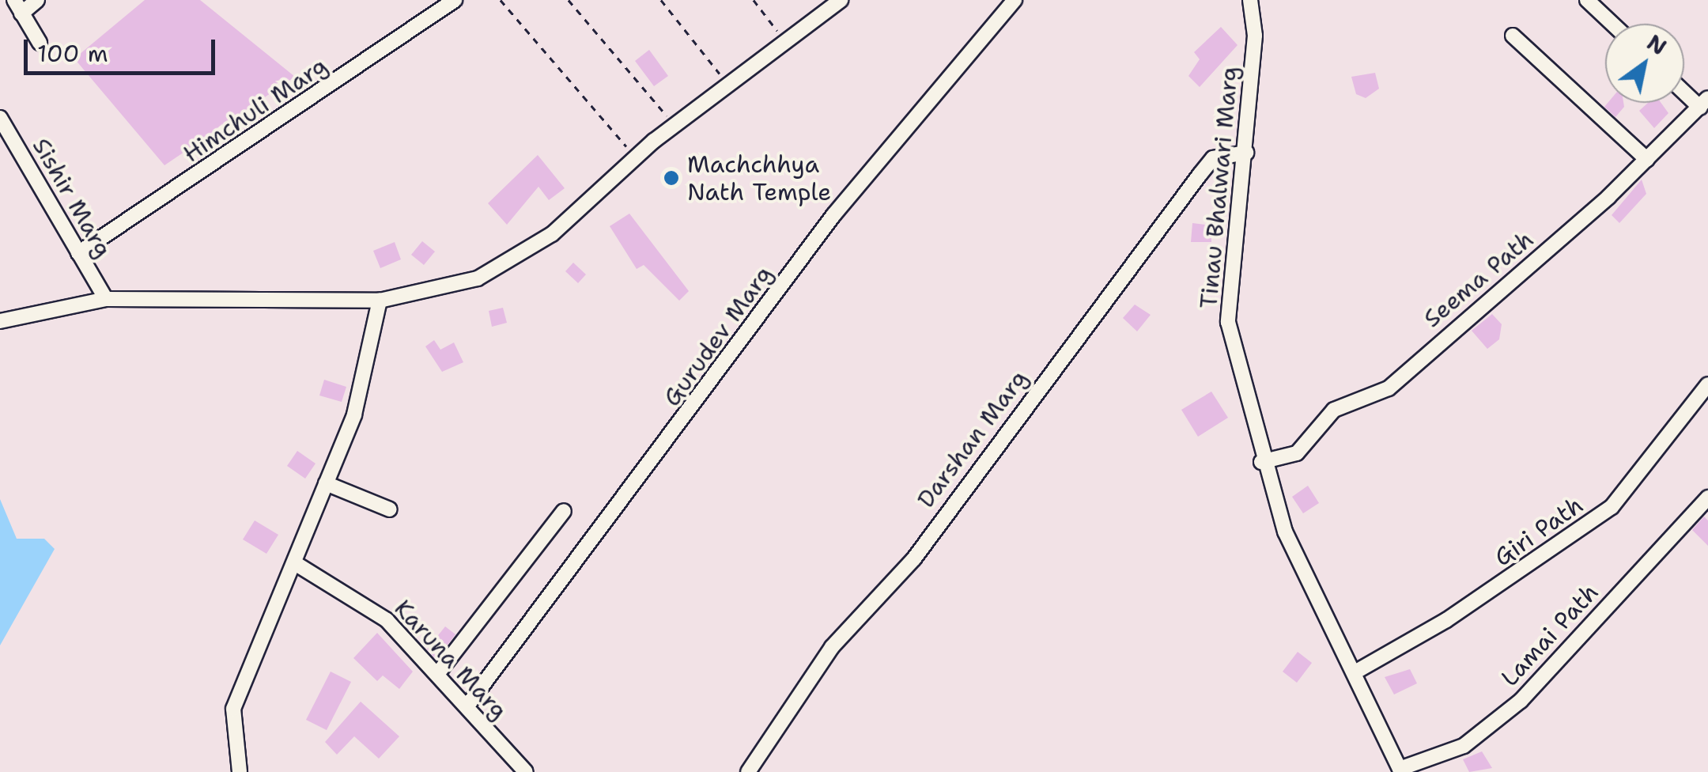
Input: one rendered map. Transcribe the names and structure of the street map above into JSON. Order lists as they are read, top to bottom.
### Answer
{
  "streets": {
    "street": [
      "Himchuli Marg",
      "Tinau Bhalwari Marg",
      "Sishir Marg",
      "Seema Path",
      "Gurudev Marg",
      "Darshan Marg",
      "Giri Path",
      "Lamai Path",
      "Karuna Marg"
    ]
  },
  "crossings": [
    ["Himchuli Marg", "Sishir Marg"],
    ["Tinau Bhalwari Marg", "Seema Path"],
    ["Tinau Bhalwari Marg", "Darshan Marg"],
    ["Tinau Bhalwari Marg", "Giri Path"],
    ["Tinau Bhalwari Marg", "Lamai Path"],
    ["Gurudev Marg", "Karuna Marg"]
  ],
  "places": ["Machchhya Nath Temple"],
  "scale_bar": "100 m",
  "north": "top right"
}
